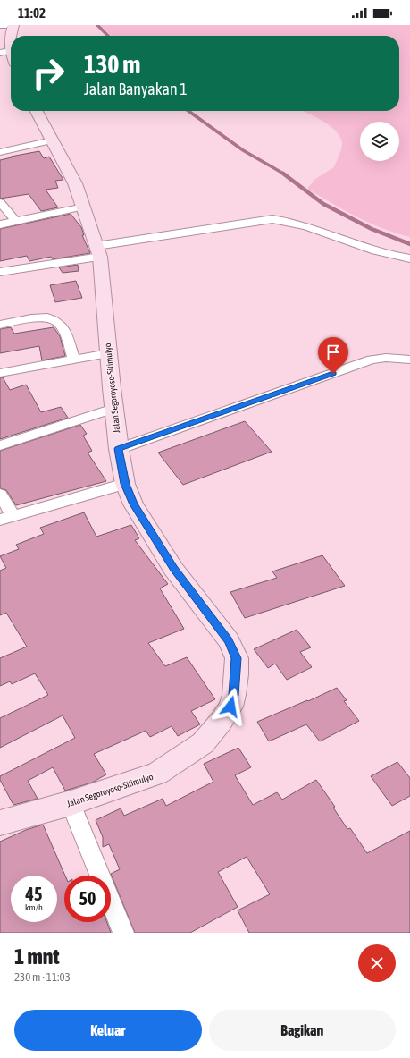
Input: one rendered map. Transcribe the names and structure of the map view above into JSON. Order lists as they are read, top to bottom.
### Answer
{
  "streets": {
    "main road": ["Jalan Segoroyoso-Sitimulyo"]
  },
  "page": {
    "status": "11:02",
    "turn": ["130 m", "Jalan Banyakan 1"],
    "speed": "45 km/h",
    "limit": "50",
    "heading": ["1 mnt", "230 m · 11:03"],
    "buttons": ["Keluar", "Bagikan"]
  }
}
